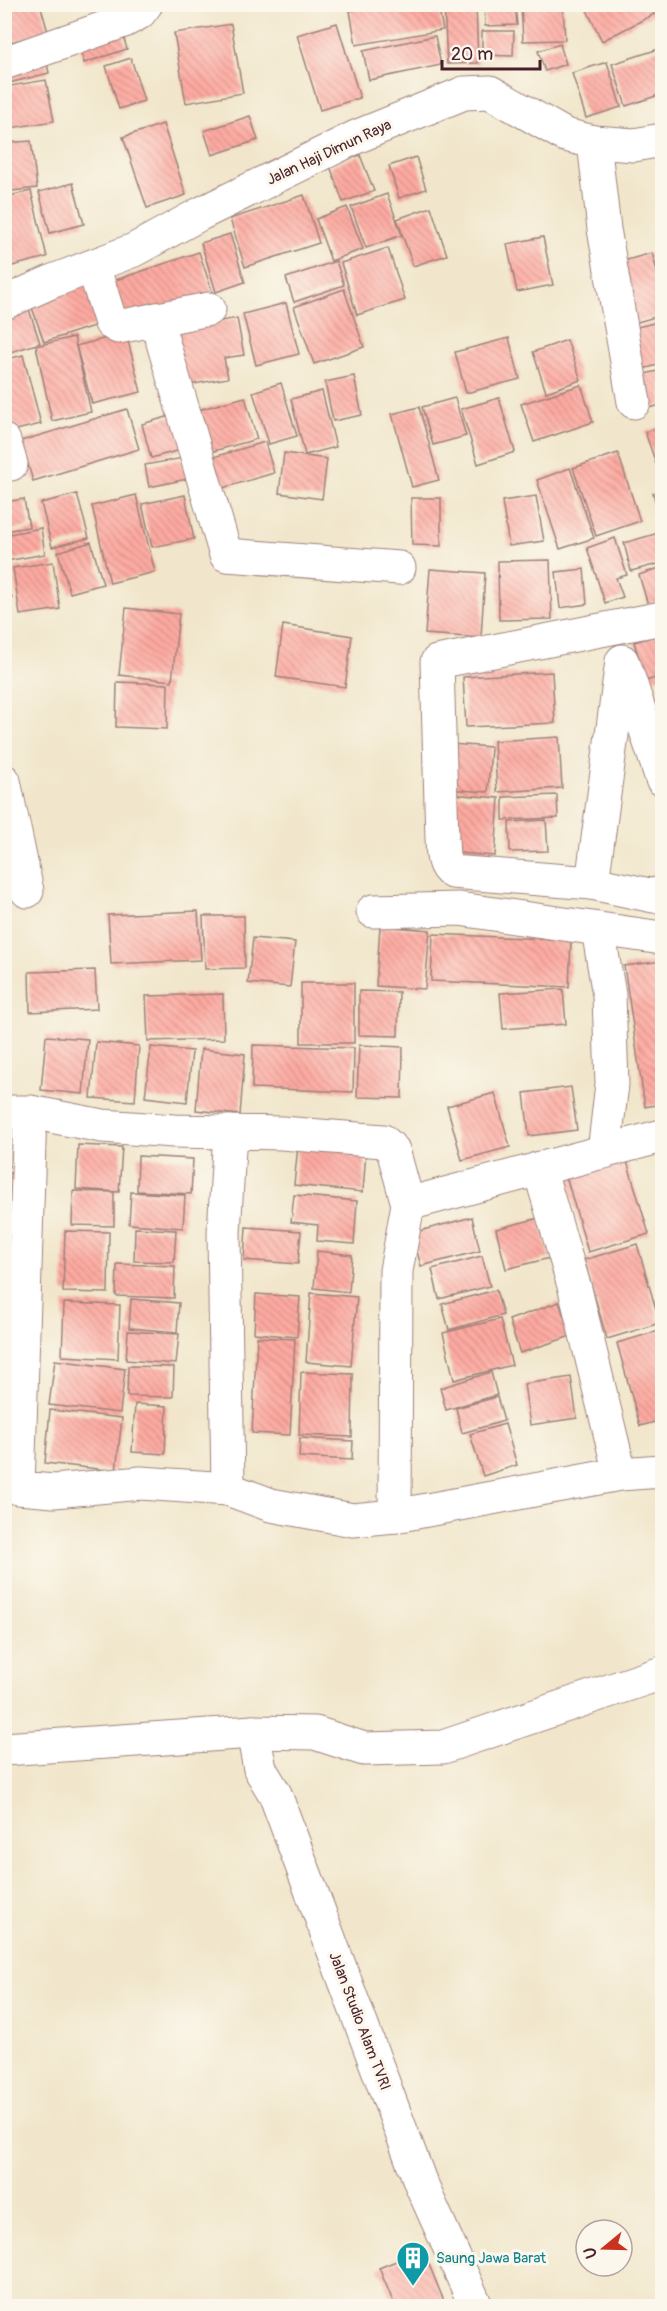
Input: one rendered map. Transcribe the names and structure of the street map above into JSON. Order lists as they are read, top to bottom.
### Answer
{
  "streets": {
    "street": ["Jalan Haji Dimun Raya", "Jalan Studio Alam TVRI"]
  },
  "places": {
    "building": ["Saung Jawa Barat"]
  },
  "scale_bar": "20 m",
  "north": "left"
}
